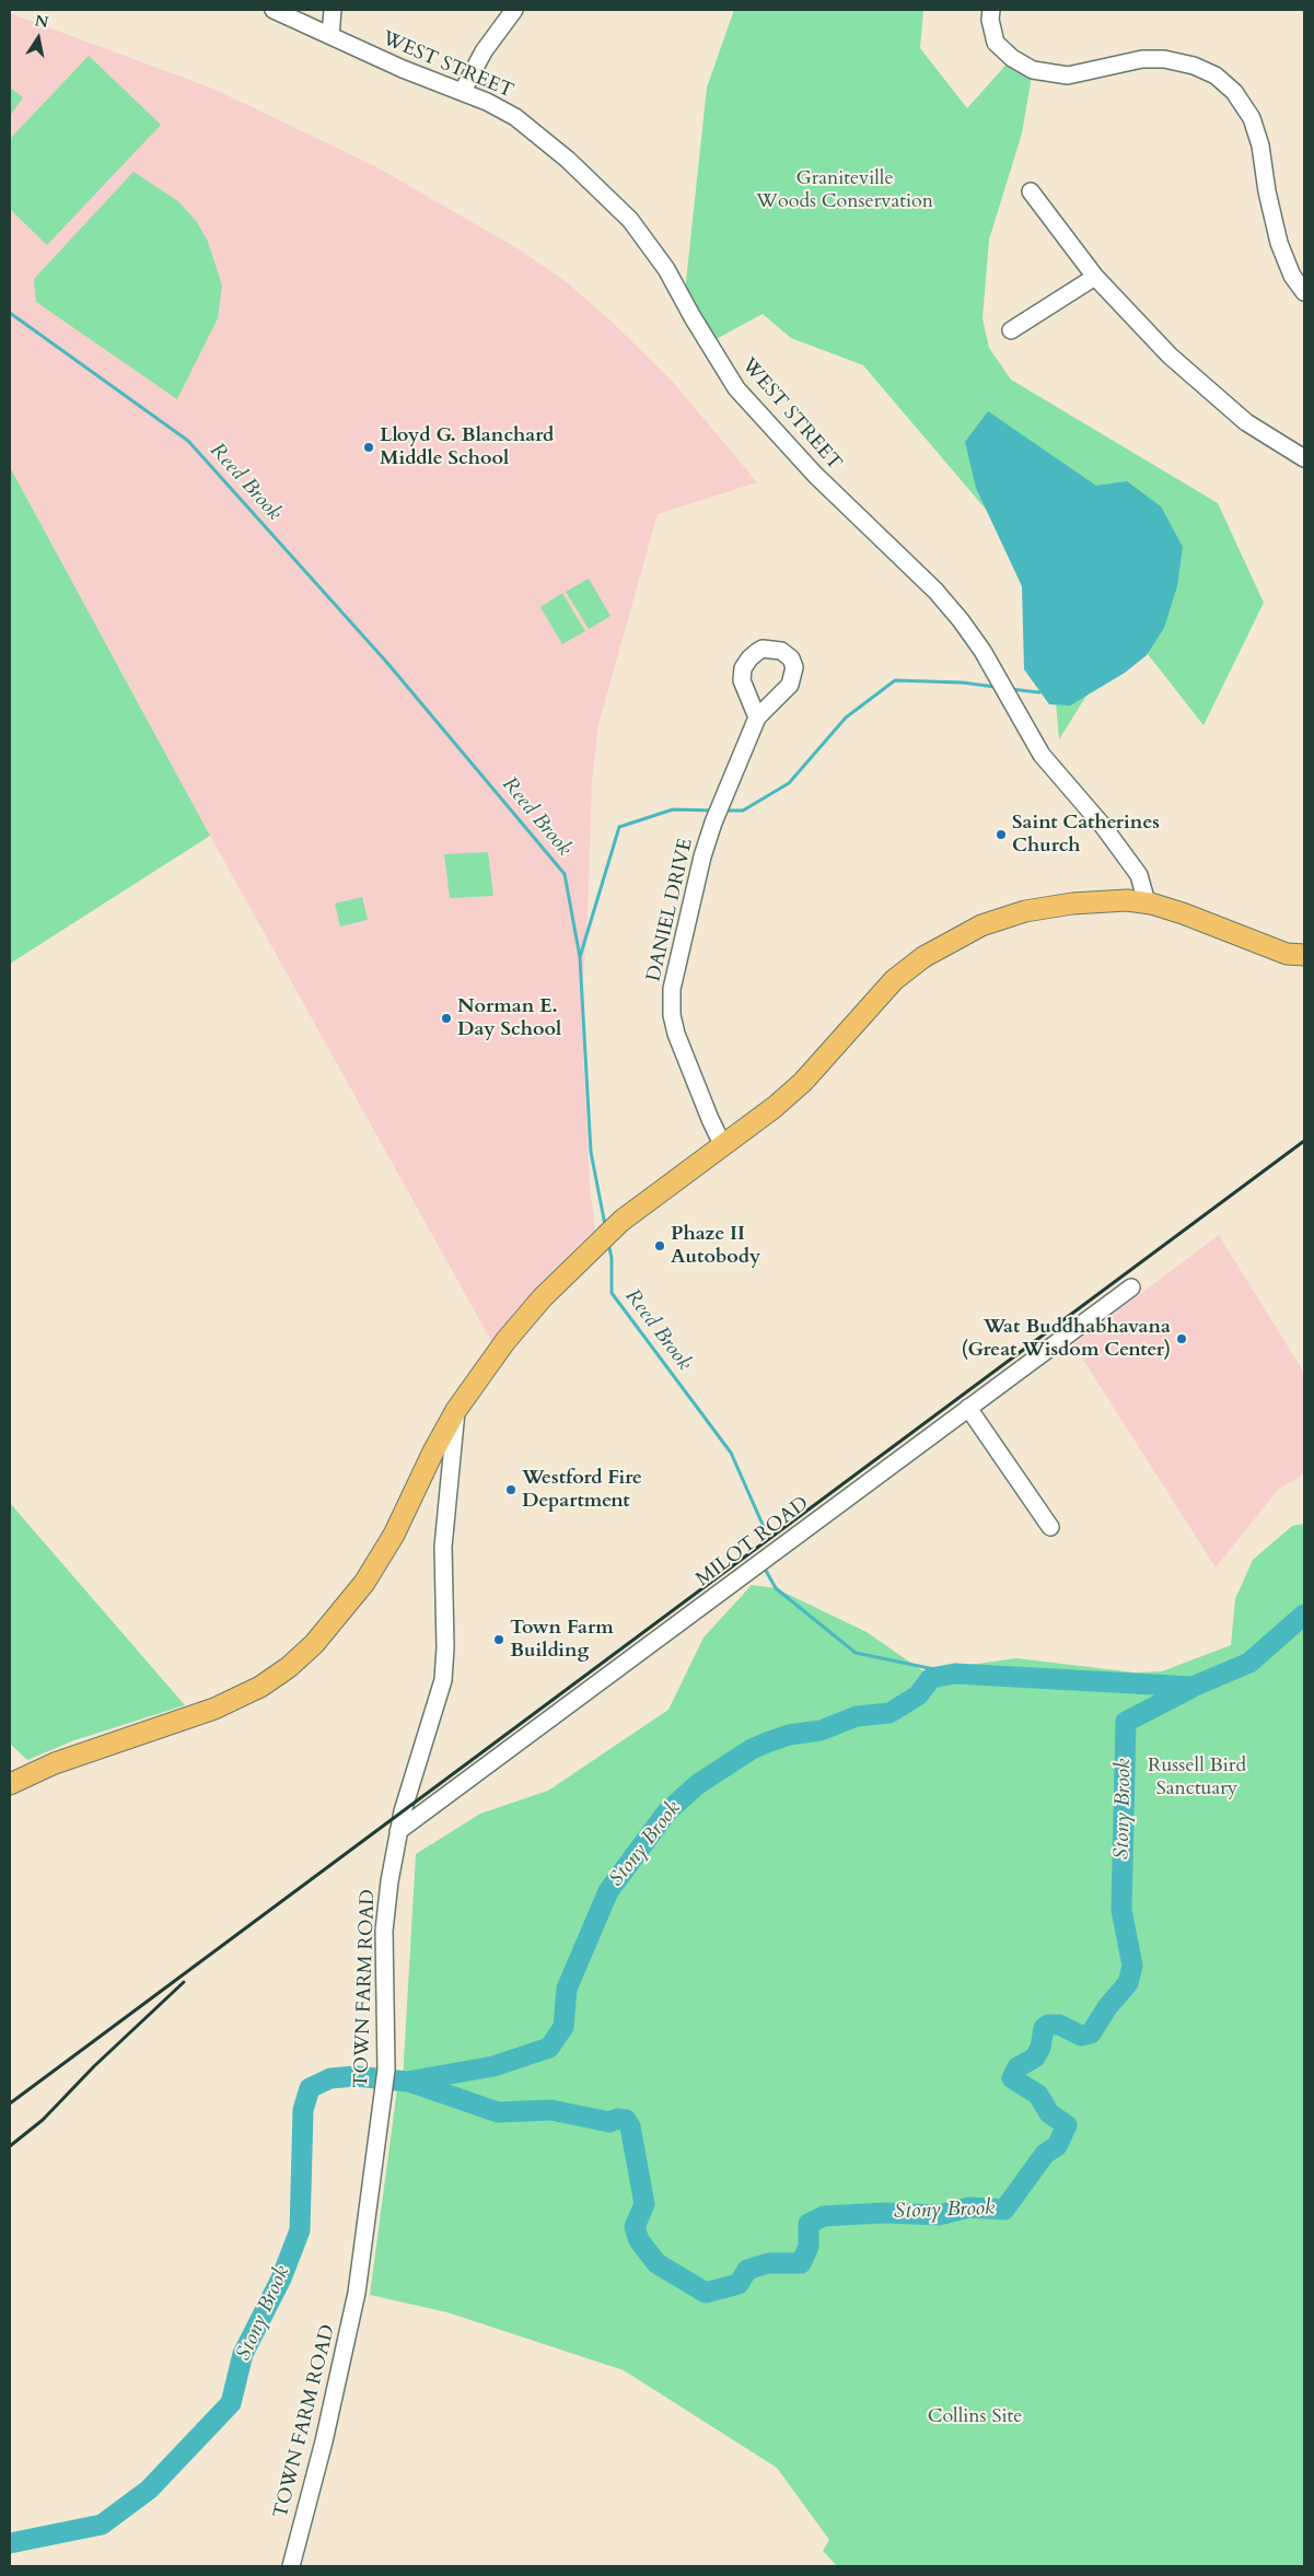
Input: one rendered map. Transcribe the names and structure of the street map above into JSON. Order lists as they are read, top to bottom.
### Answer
{
  "streets": {
    "street": [
      "WEST STREET",
      "DANIEL DRIVE",
      "MILOT ROAD",
      "TOWN FARM ROAD"
    ]
  },
  "crossings": [
    ["MILOT ROAD", "TOWN FARM ROAD"]
  ],
  "water": ["Reed Brook", "Stony Brook"],
  "parks": ["Graniteville Woods Conservation", "Russell Bird Sanctuary", "Collins Site"],
  "places": [
    "Lloyd G. Blanchard Middle School",
    "Saint Catherines Church",
    "Norman E. Day School",
    "Phaze II Autobody",
    "Wat Buddhabhavana (Great Wisdom Center)",
    "Westford Fire Department",
    "Town Farm Building"
  ],
  "north": "top"
}
